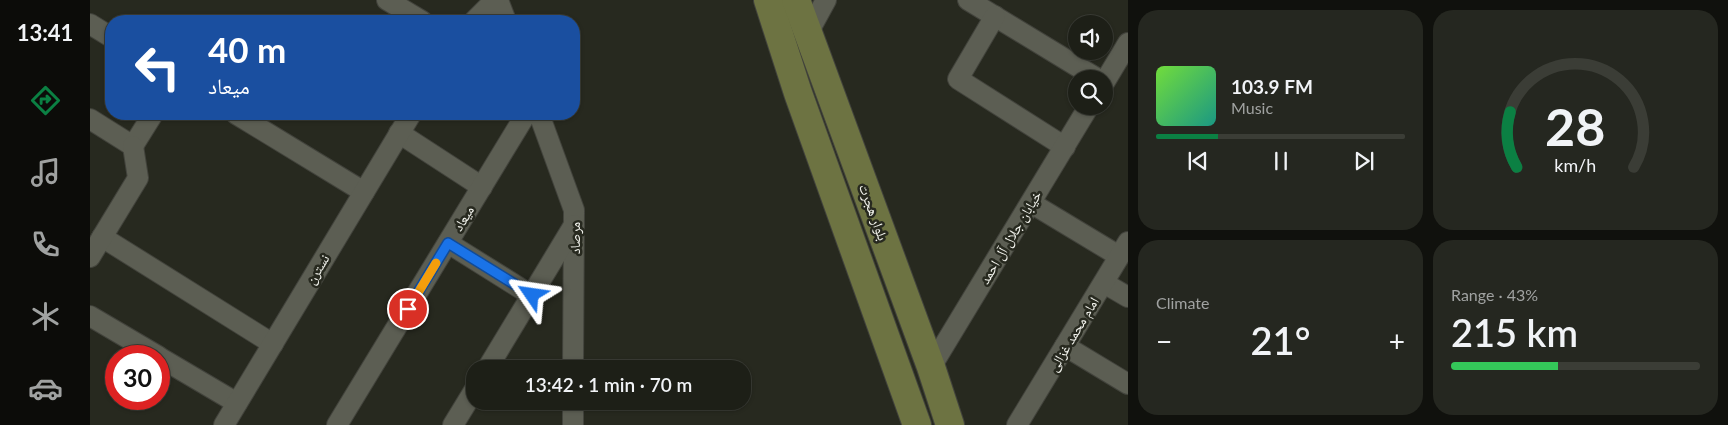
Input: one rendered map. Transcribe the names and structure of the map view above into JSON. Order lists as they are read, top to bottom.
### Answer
{
  "streets": {
    "main road": ["بلوار هجرت"],
    "street": [
      "میعاد",
      "خیابان جلال آل احمد",
      "مرصاد",
      "نسترن",
      "امام محمد غزالی"
    ]
  },
  "crossings": [
    ["بلوار هجرت", "خیابان جلال آل احمد"]
  ],
  "page": {
    "tabs": "13:41",
    "turn": ["40 m", "میعاد"],
    "song": ["103.9 FM", "Music"],
    "tile": [
      "Climate",
      ["Range · 43%", "215 km"]
    ],
    "heat": ["−", "21°", "+"],
    "limit": "30",
    "trip": "13:42 · 1 min · 70 m",
    "gauge": ["28", "km/h"]
  }
}
